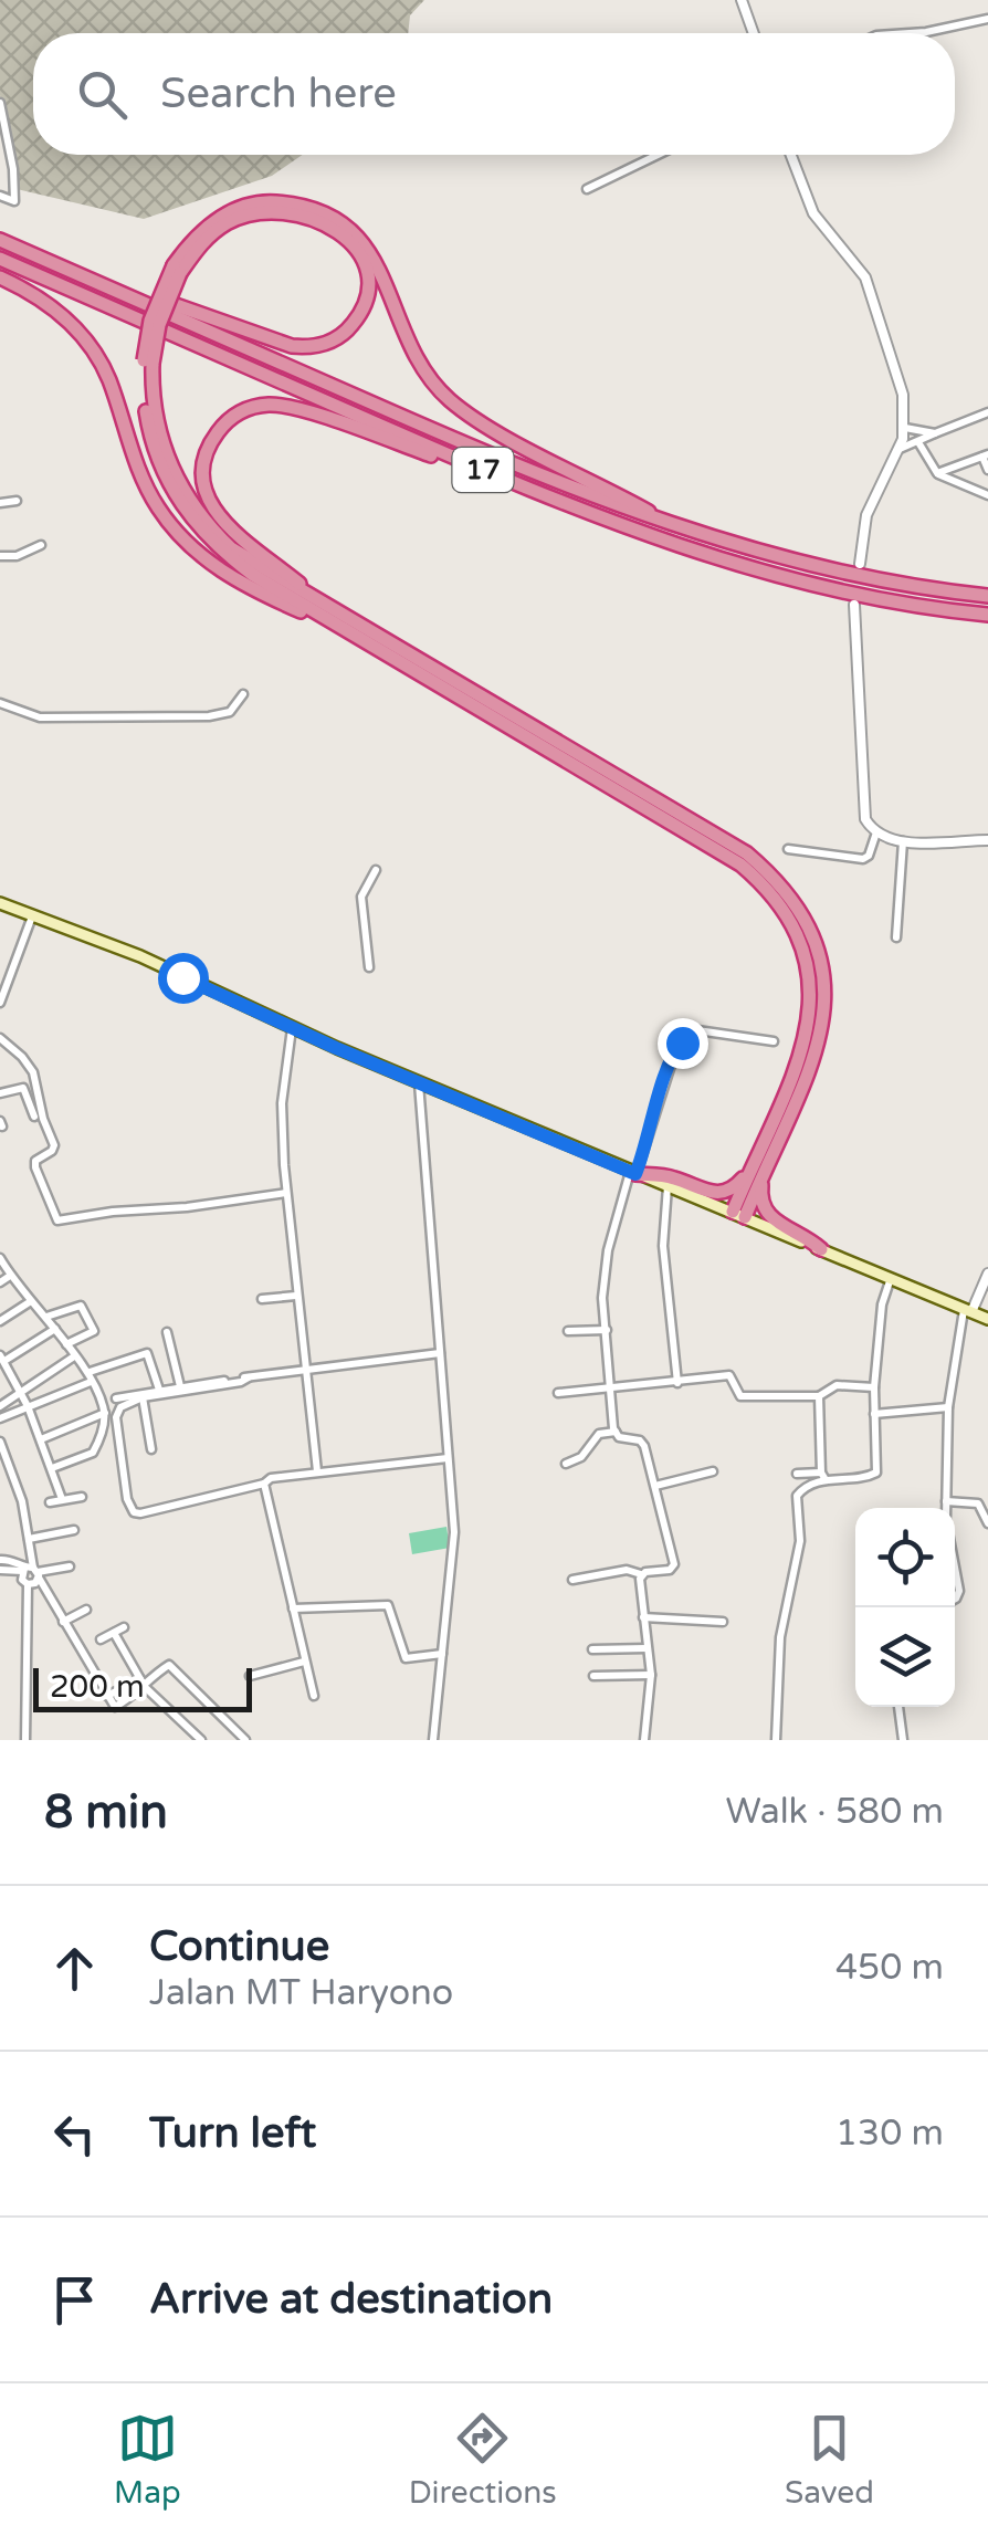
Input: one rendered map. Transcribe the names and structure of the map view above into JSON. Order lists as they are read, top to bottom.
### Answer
{
  "streets": {
    "highway": ["17"]
  },
  "scale_bar": "200 m",
  "page": {
    "search": "Search here",
    "scale": "200 m",
    "heading": ["8 min", "Walk · 580 m"],
    "list": [
      ["Continue", "Jalan MT Haryono", "450 m"],
      ["Turn left", "130 m"],
      "Arrive at destination"
    ],
    "nav": ["Map", "Directions", "Saved"]
  }
}
